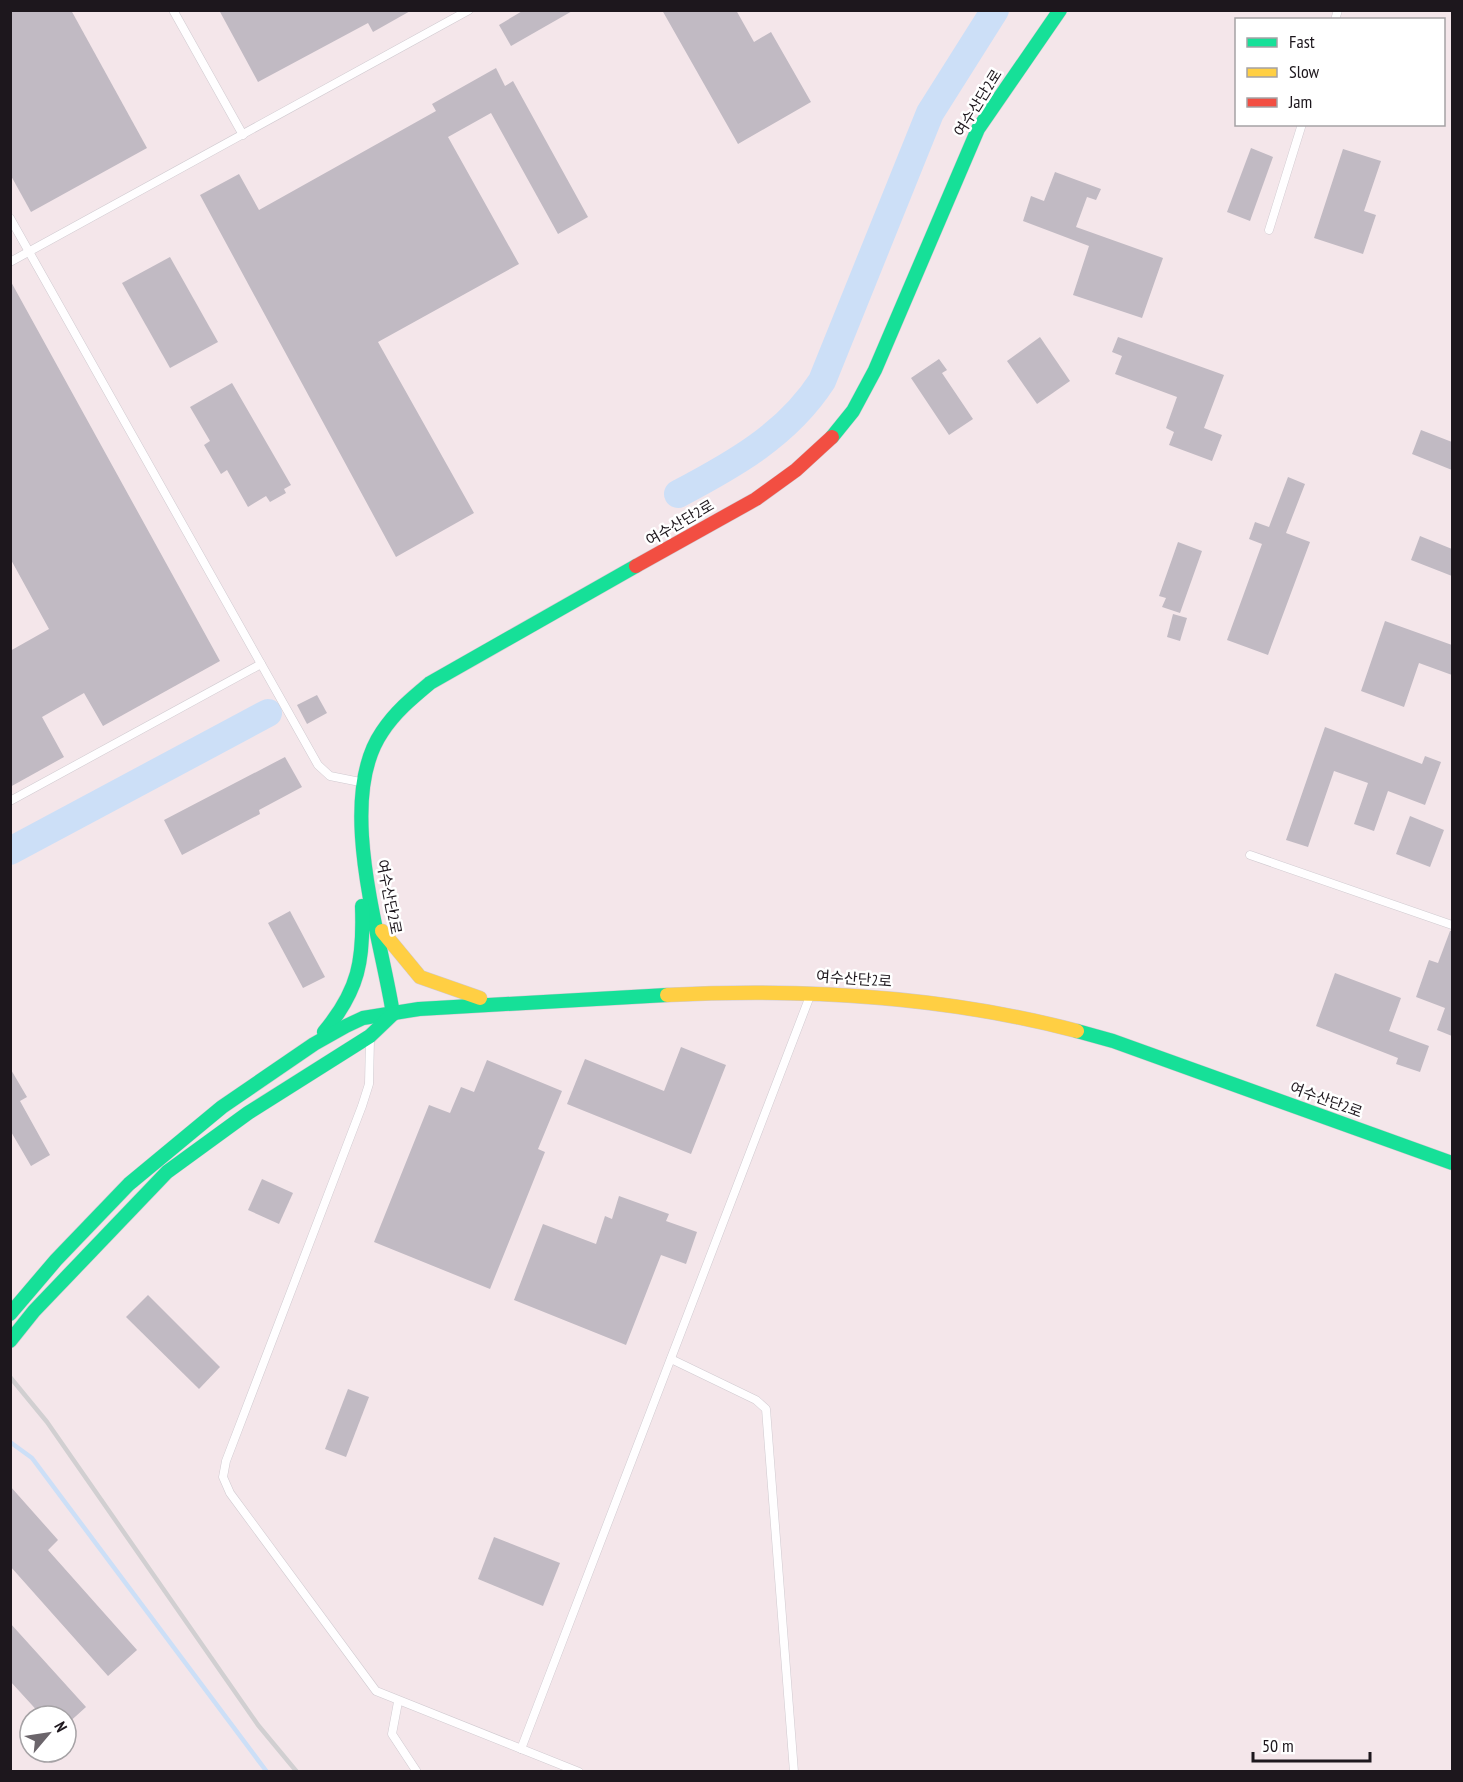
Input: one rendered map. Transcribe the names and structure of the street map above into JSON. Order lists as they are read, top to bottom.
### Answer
{
  "streets": {
    "street": ["여수산단2로"]
  },
  "legend": ["Fast", "Slow", "Jam"],
  "scale_bar": "50 m",
  "north": "top right"
}
